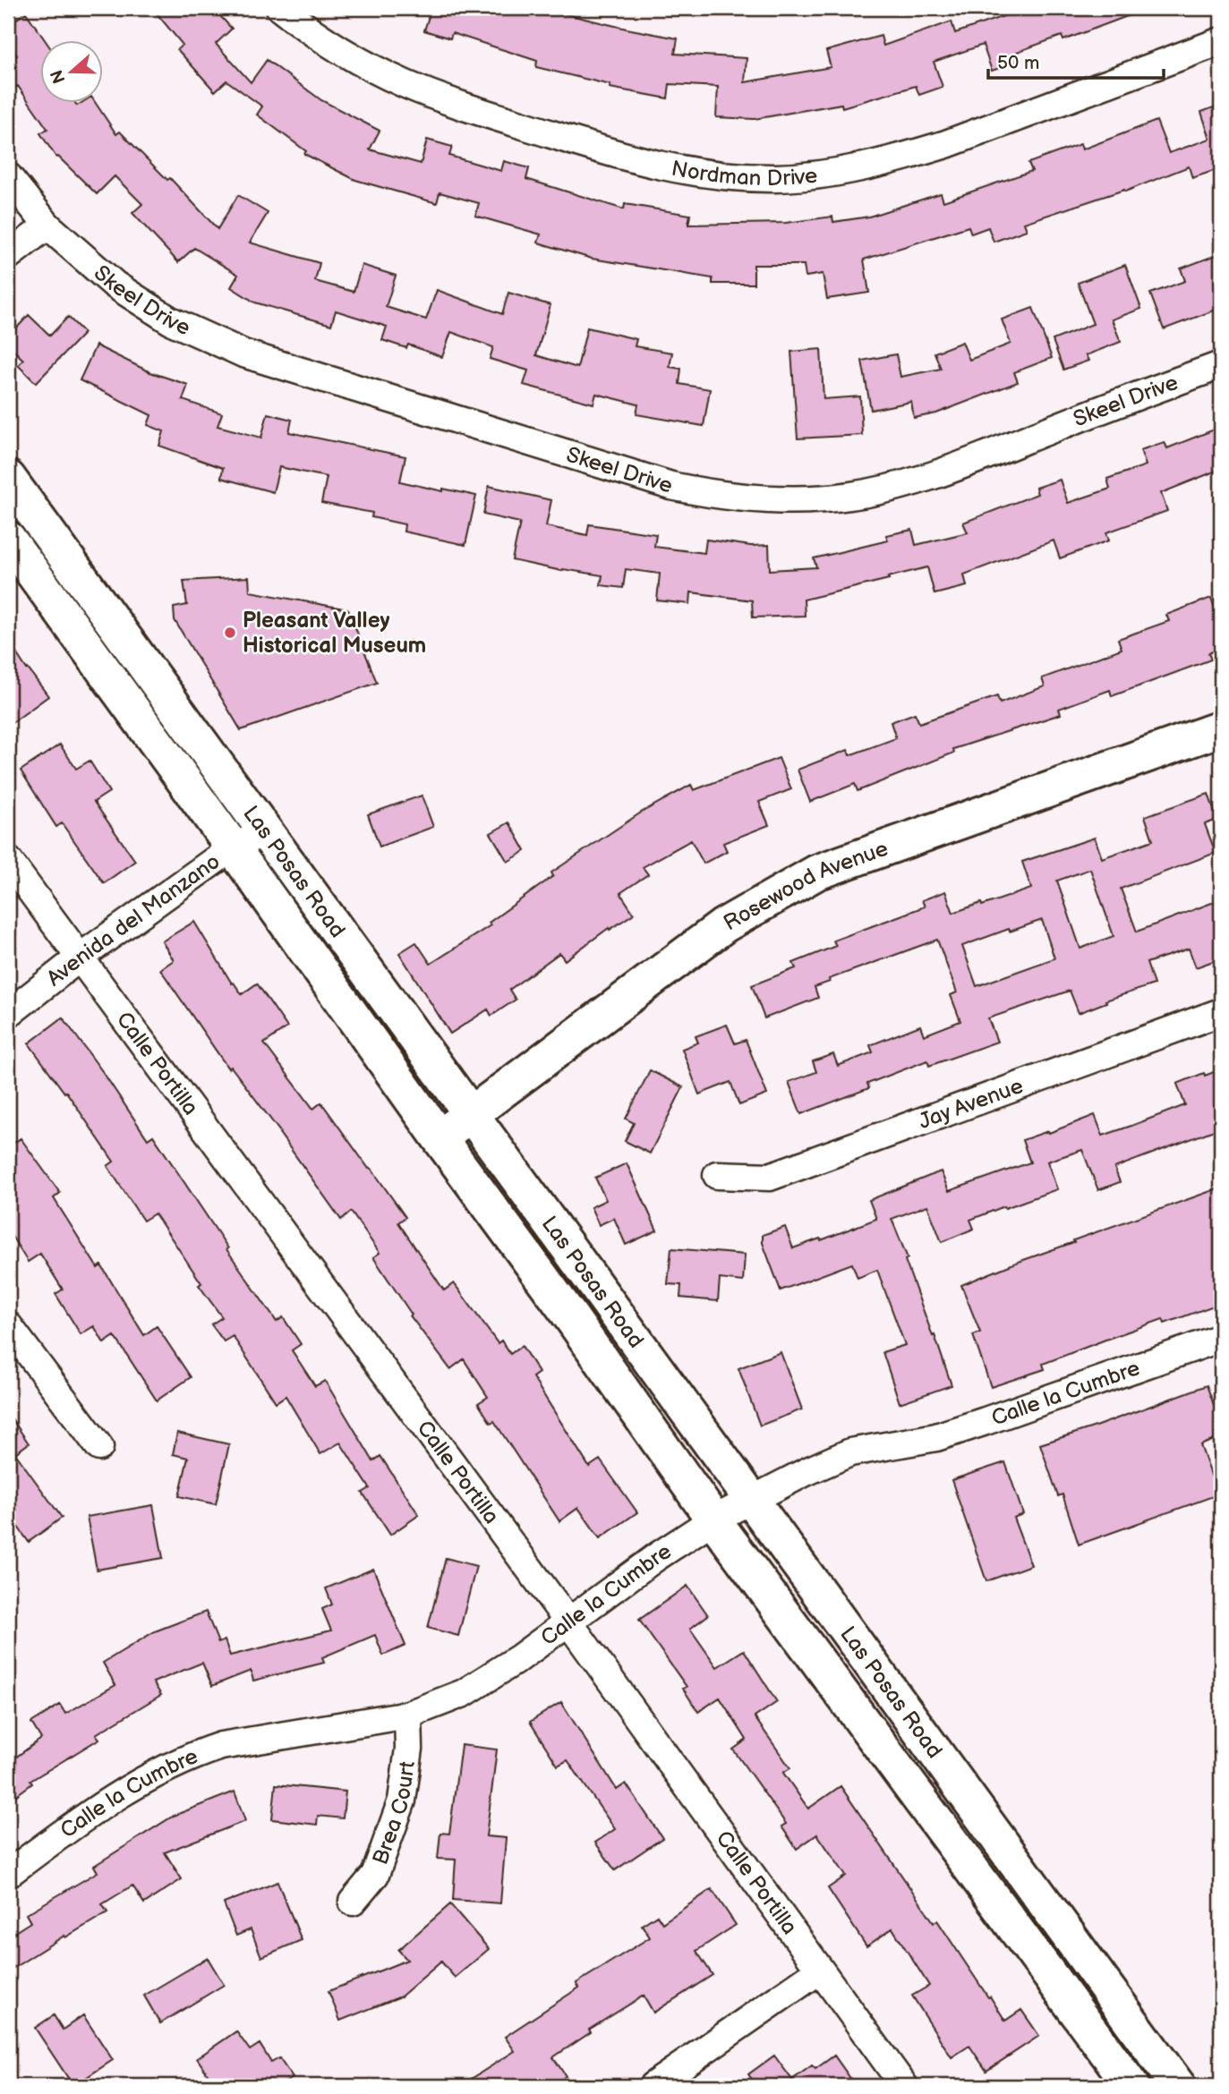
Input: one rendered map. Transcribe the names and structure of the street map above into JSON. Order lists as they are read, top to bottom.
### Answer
{
  "streets": {
    "main road": ["Las Posas Road", "Rosewood Avenue"],
    "street": [
      "Nordman Drive",
      "Skeel Drive",
      "Avenida del Manzano",
      "Calle Portilla",
      "Jay Avenue",
      "Calle la Cumbre",
      "Brea Court"
    ]
  },
  "crossings": [
    ["Las Posas Road", "Rosewood Avenue"],
    ["Las Posas Road", "Avenida del Manzano"],
    ["Las Posas Road", "Calle la Cumbre"],
    ["Avenida del Manzano", "Calle Portilla"],
    ["Calle Portilla", "Calle la Cumbre"],
    ["Calle la Cumbre", "Brea Court"]
  ],
  "places": ["Pleasant Valley Historical Museum"],
  "scale_bar": "50 m",
  "north": "left"
}
